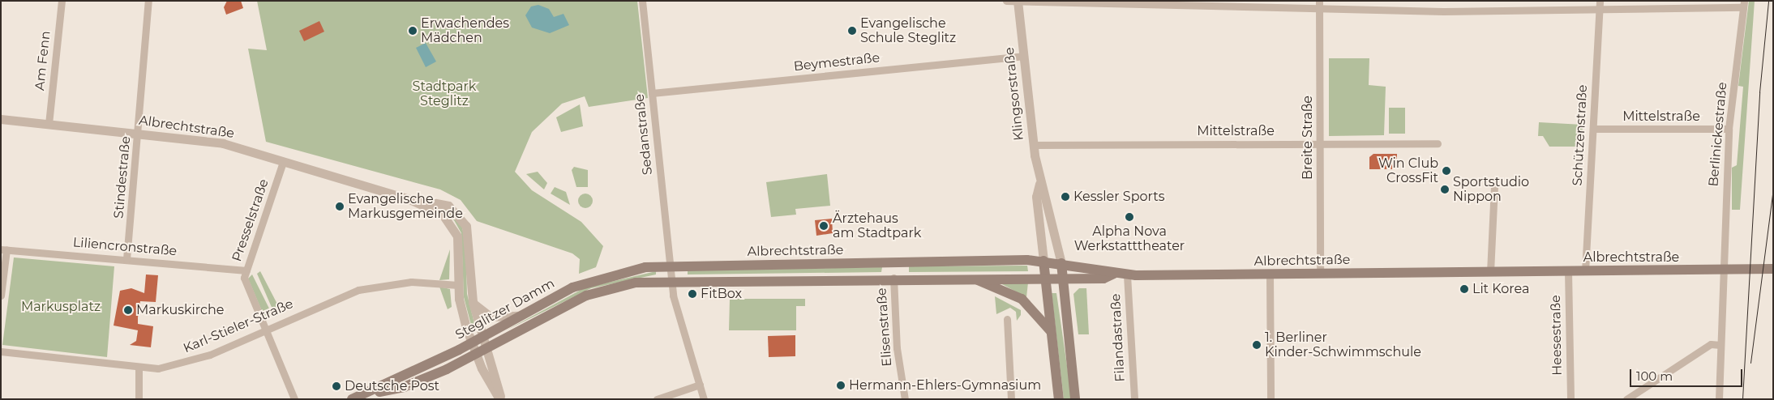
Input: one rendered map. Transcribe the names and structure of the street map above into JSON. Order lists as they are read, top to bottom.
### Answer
{
  "streets": {
    "main road": ["Albrechtstraße", "Steglitzer Damm"],
    "street": [
      "Am Fenn",
      "Beymestraße",
      "Klingsorstraße",
      "Mittelstraße",
      "Sedanstraße",
      "Berlinickestraße",
      "Schützenstraße",
      "Breite Straße",
      "Stindestraße",
      "Presselstraße",
      "Liliencronstraße",
      "Karl-Stieler-Straße",
      "Elisenstraße",
      "Heesestraße",
      "Filandastraße"
    ]
  },
  "crossings": [
    ["Am Fenn", "Albrechtstraße"],
    ["Beymestraße", "Klingsorstraße"],
    ["Beymestraße", "Sedanstraße"],
    ["Klingsorstraße", "Mittelstraße"],
    ["Klingsorstraße", "Albrechtstraße"],
    ["Mittelstraße", "Berlinickestraße"],
    ["Mittelstraße", "Schützenstraße"],
    ["Mittelstraße", "Breite Straße"],
    ["Albrechtstraße", "Sedanstraße"],
    ["Albrechtstraße", "Berlinickestraße"],
    ["Albrechtstraße", "Schützenstraße"],
    ["Albrechtstraße", "Breite Straße"],
    ["Albrechtstraße", "Stindestraße"],
    ["Albrechtstraße", "Presselstraße"],
    ["Albrechtstraße", "Steglitzer Damm"],
    ["Albrechtstraße", "Elisenstraße"],
    ["Albrechtstraße", "Heesestraße"],
    ["Albrechtstraße", "Filandastraße"],
    ["Sedanstraße", "Steglitzer Damm"],
    ["Stindestraße", "Liliencronstraße"],
    ["Presselstraße", "Liliencronstraße"],
    ["Presselstraße", "Karl-Stieler-Straße"]
  ],
  "parks": ["Stadtpark Steglitz", "Markusplatz"],
  "places": [
    "Erwachendes Mädchen",
    "Evangelische Schule Steglitz",
    "Win Club CrossFit",
    "Sportstudio Nippon",
    "Kessler Sports",
    "Evangelische Markusgemeinde",
    "Alpha Nova Werkstatttheater",
    "Ärztehaus am Stadtpark",
    "Lit Korea",
    "FitBox",
    "Markuskirche",
    "1. Berliner Kinder-Schwimmschule",
    "Hermann-Ehlers-Gymnasium",
    "Deutsche Post"
  ],
  "scale_bar": "100 m"
}
